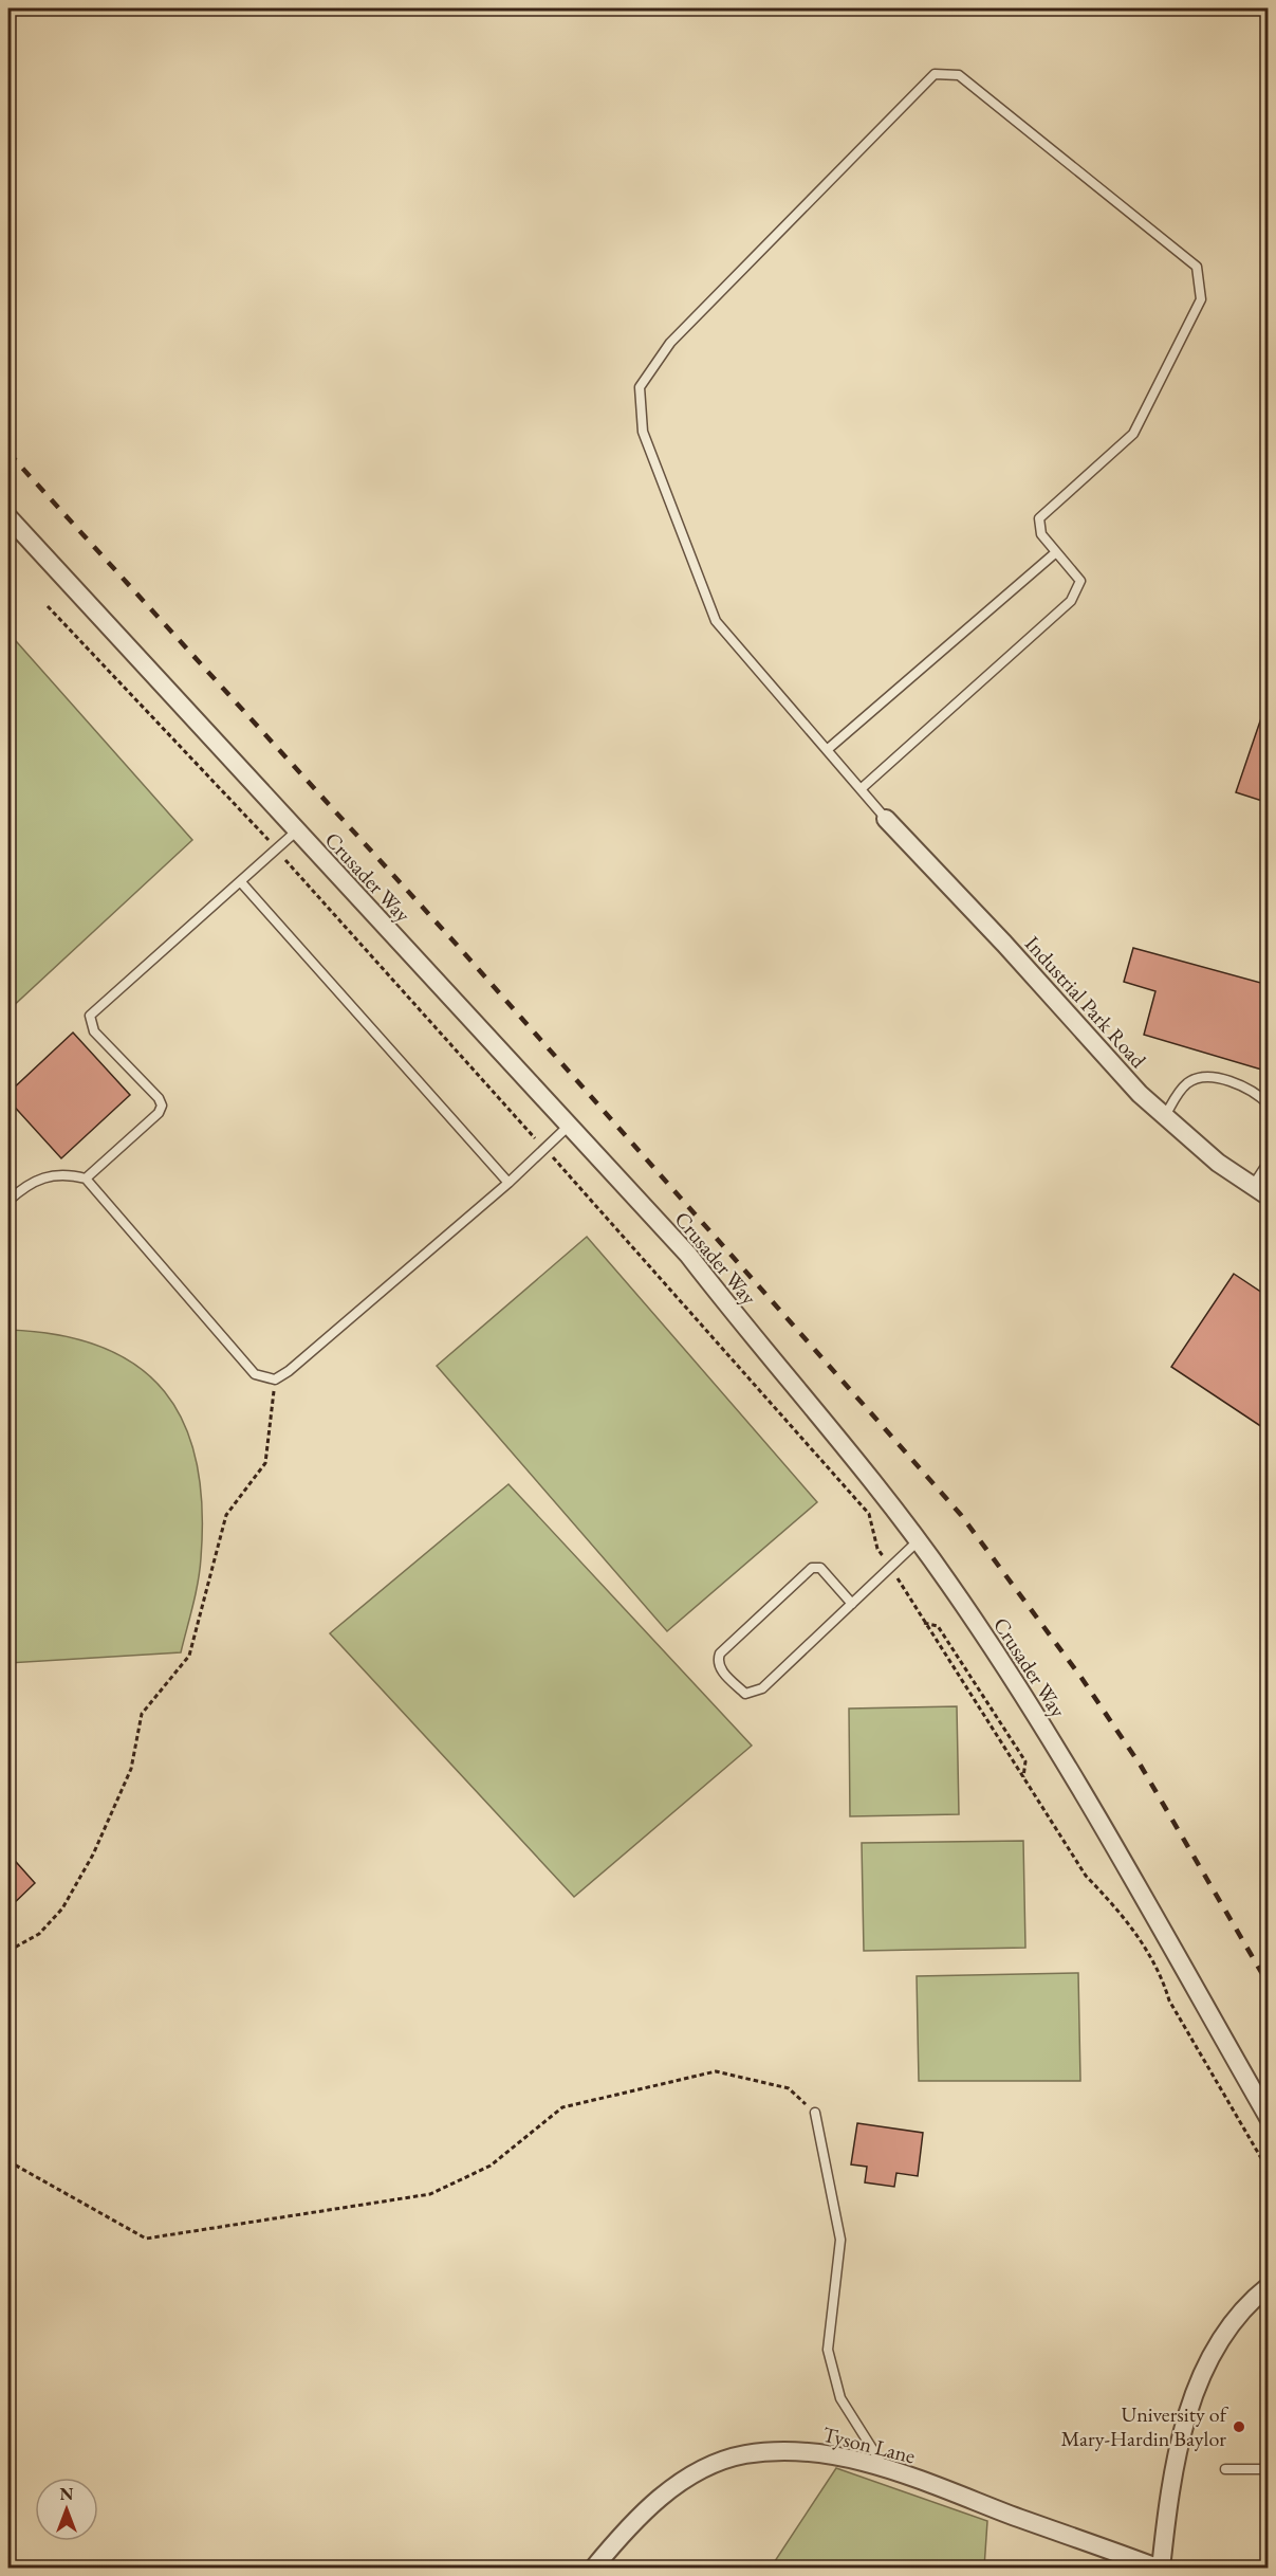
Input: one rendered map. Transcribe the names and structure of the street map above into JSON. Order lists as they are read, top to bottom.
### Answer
{
  "streets": {
    "street": ["Crusader Way", "Industrial Park Road", "Tyson Lane"]
  },
  "places": ["University of Mary-Hardin Baylor"],
  "north": "top"
}
